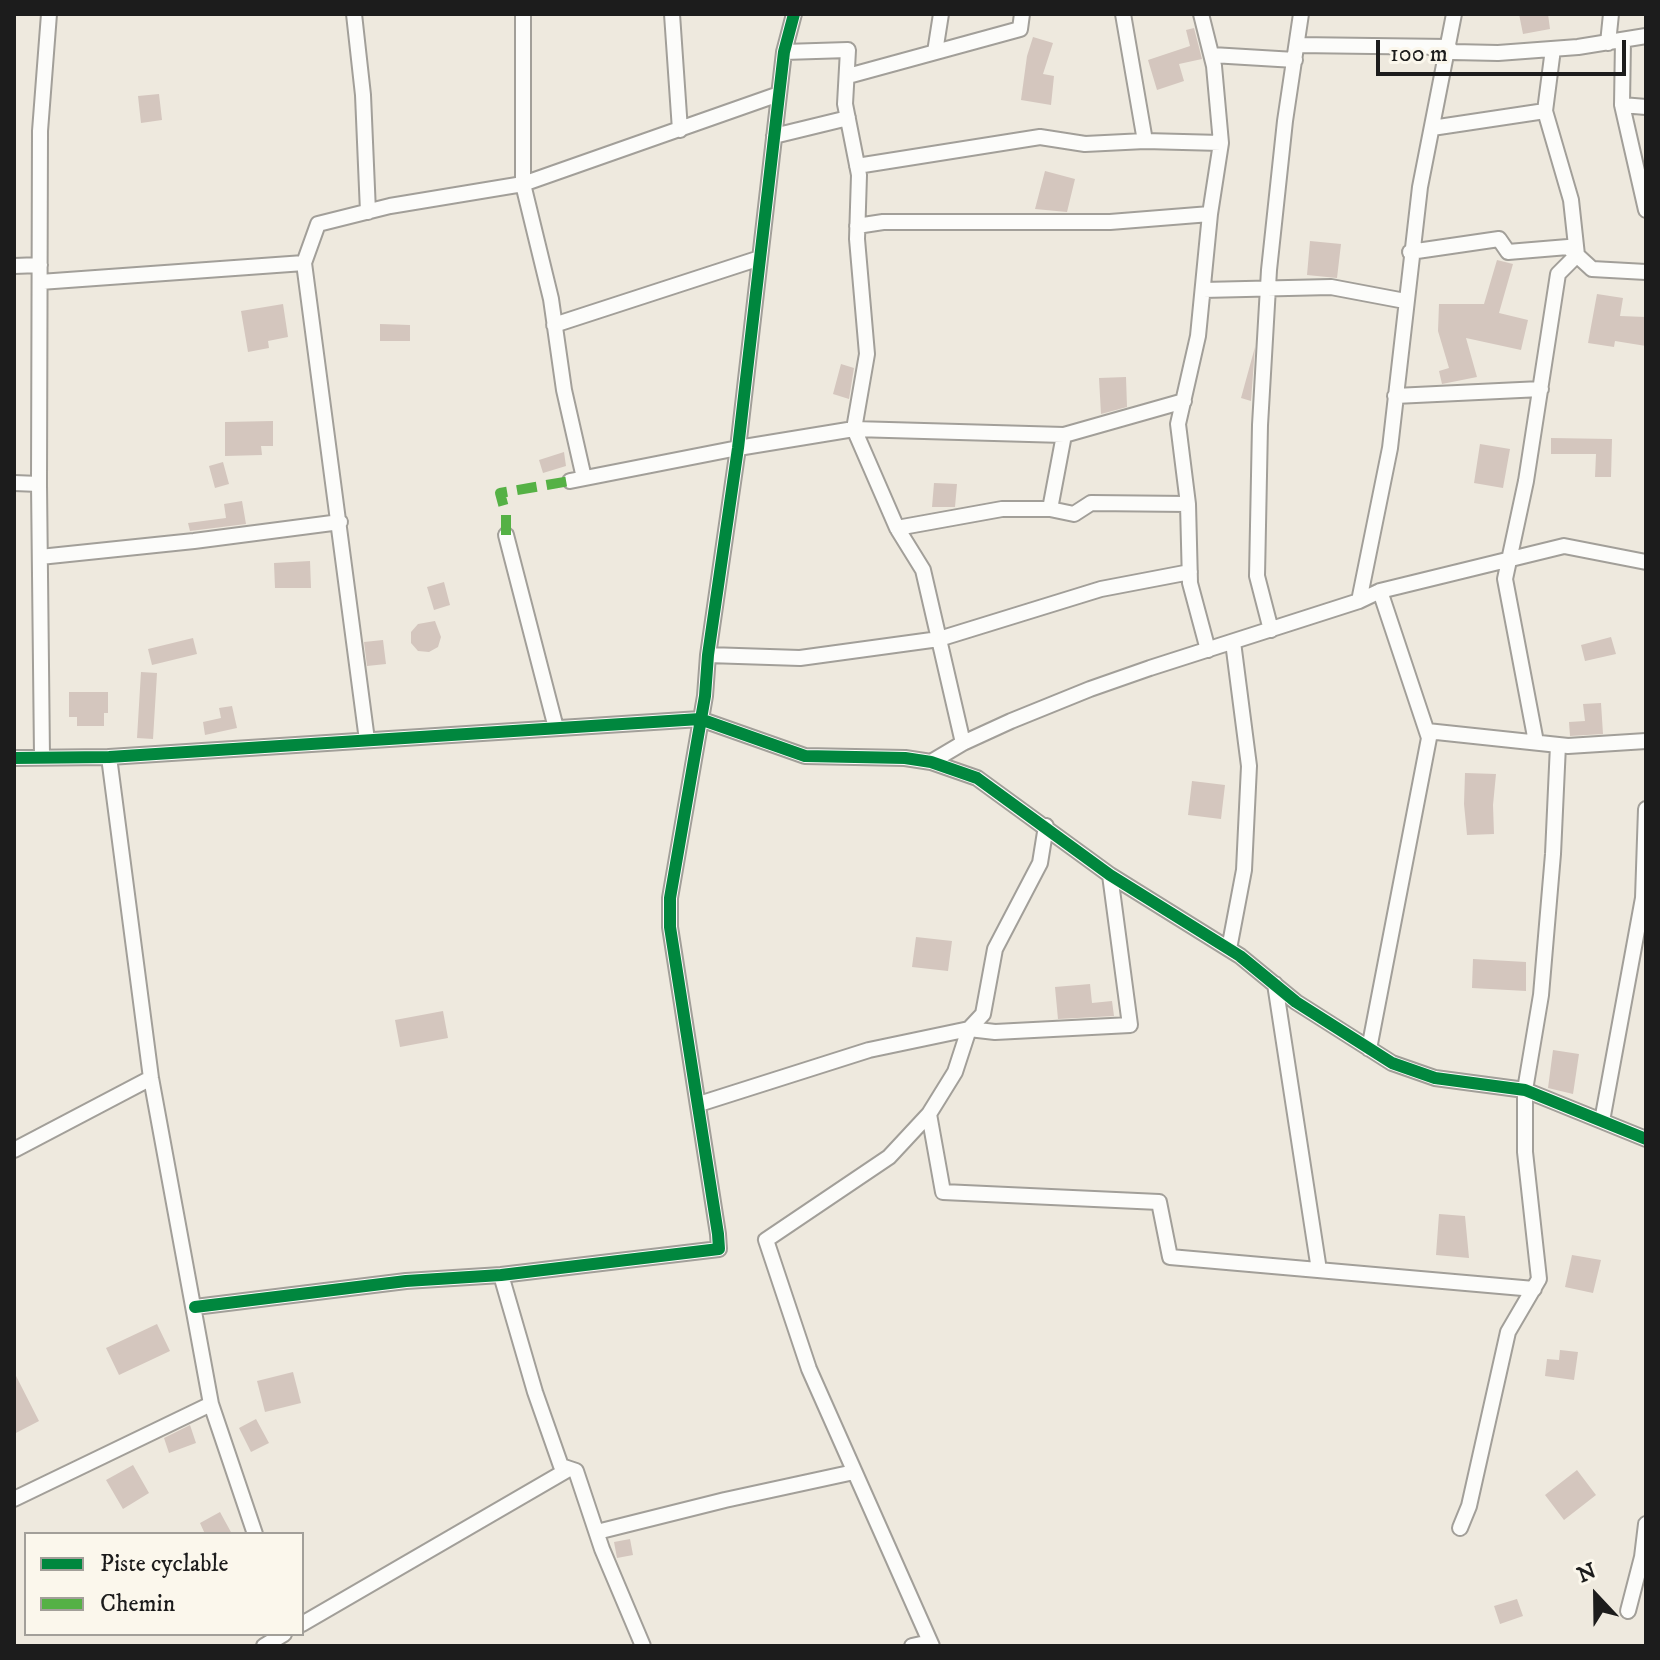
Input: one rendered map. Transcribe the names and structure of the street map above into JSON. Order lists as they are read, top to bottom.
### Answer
{
  "legend": ["Piste cyclable", "Chemin"],
  "scale_bar": "100 m",
  "north": "top"
}
